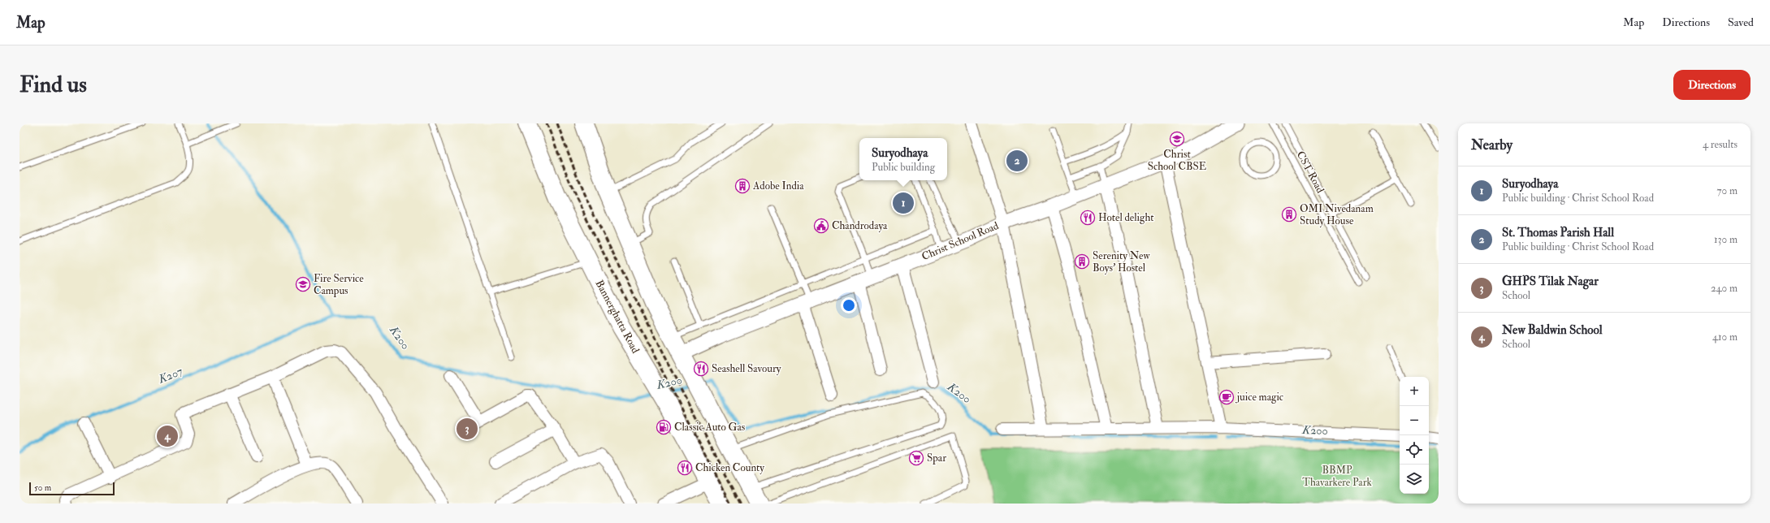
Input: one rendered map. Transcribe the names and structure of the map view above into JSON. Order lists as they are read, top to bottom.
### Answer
{
  "streets": {
    "main road": ["Bannerghatta Road"],
    "street": ["Christ School Road"],
    "lane": ["CST Road"]
  },
  "water": ["K200", "K207"],
  "parks": ["BBMP Thavarkere Park"],
  "places": {
    "school or university": ["Christ School CBSE", "Fire Service Campus"],
    "building": ["Adobe India", "OMI Nivedanam Study House", "Serenity New Boys' Hostel"],
    "restaurant": ["Hotel delight", "Seashell Savoury", "Chicken County"],
    "public building": ["Chandrodaya"],
    "cafe": ["juice magic"],
    "fuel station": ["Classic Auto Gas"],
    "supermarket": ["Spar"]
  },
  "scale_bar": "50 m",
  "page": {
    "header": "Map",
    "nav": ["Map", "Directions", "Saved"],
    "buttons": "Directions",
    "title": "Find us",
    "heading": ["Nearby", "4 results"],
    "popup": ["Suryodhaya", "Public building"],
    "pins": [
      "2",
      "1",
      "3",
      "4"
    ],
    "list": [
      {
        "mark": "1",
        "name": "Suryodhaya",
        "note": "Public building · Christ School Road",
        "value": "70 m"
      },
      {
        "mark": "2",
        "name": "St. Thomas Parish Hall",
        "note": "Public building · Christ School Road",
        "value": "130 m"
      },
      {
        "mark": "3",
        "name": "GHPS Tilak Nagar",
        "note": "School",
        "value": "240 m"
      },
      {
        "mark": "4",
        "name": "New Baldwin School",
        "note": "School",
        "value": "410 m"
      }
    ],
    "map_buttons": ["+", "−"],
    "scale": "50 m"
  }
}
